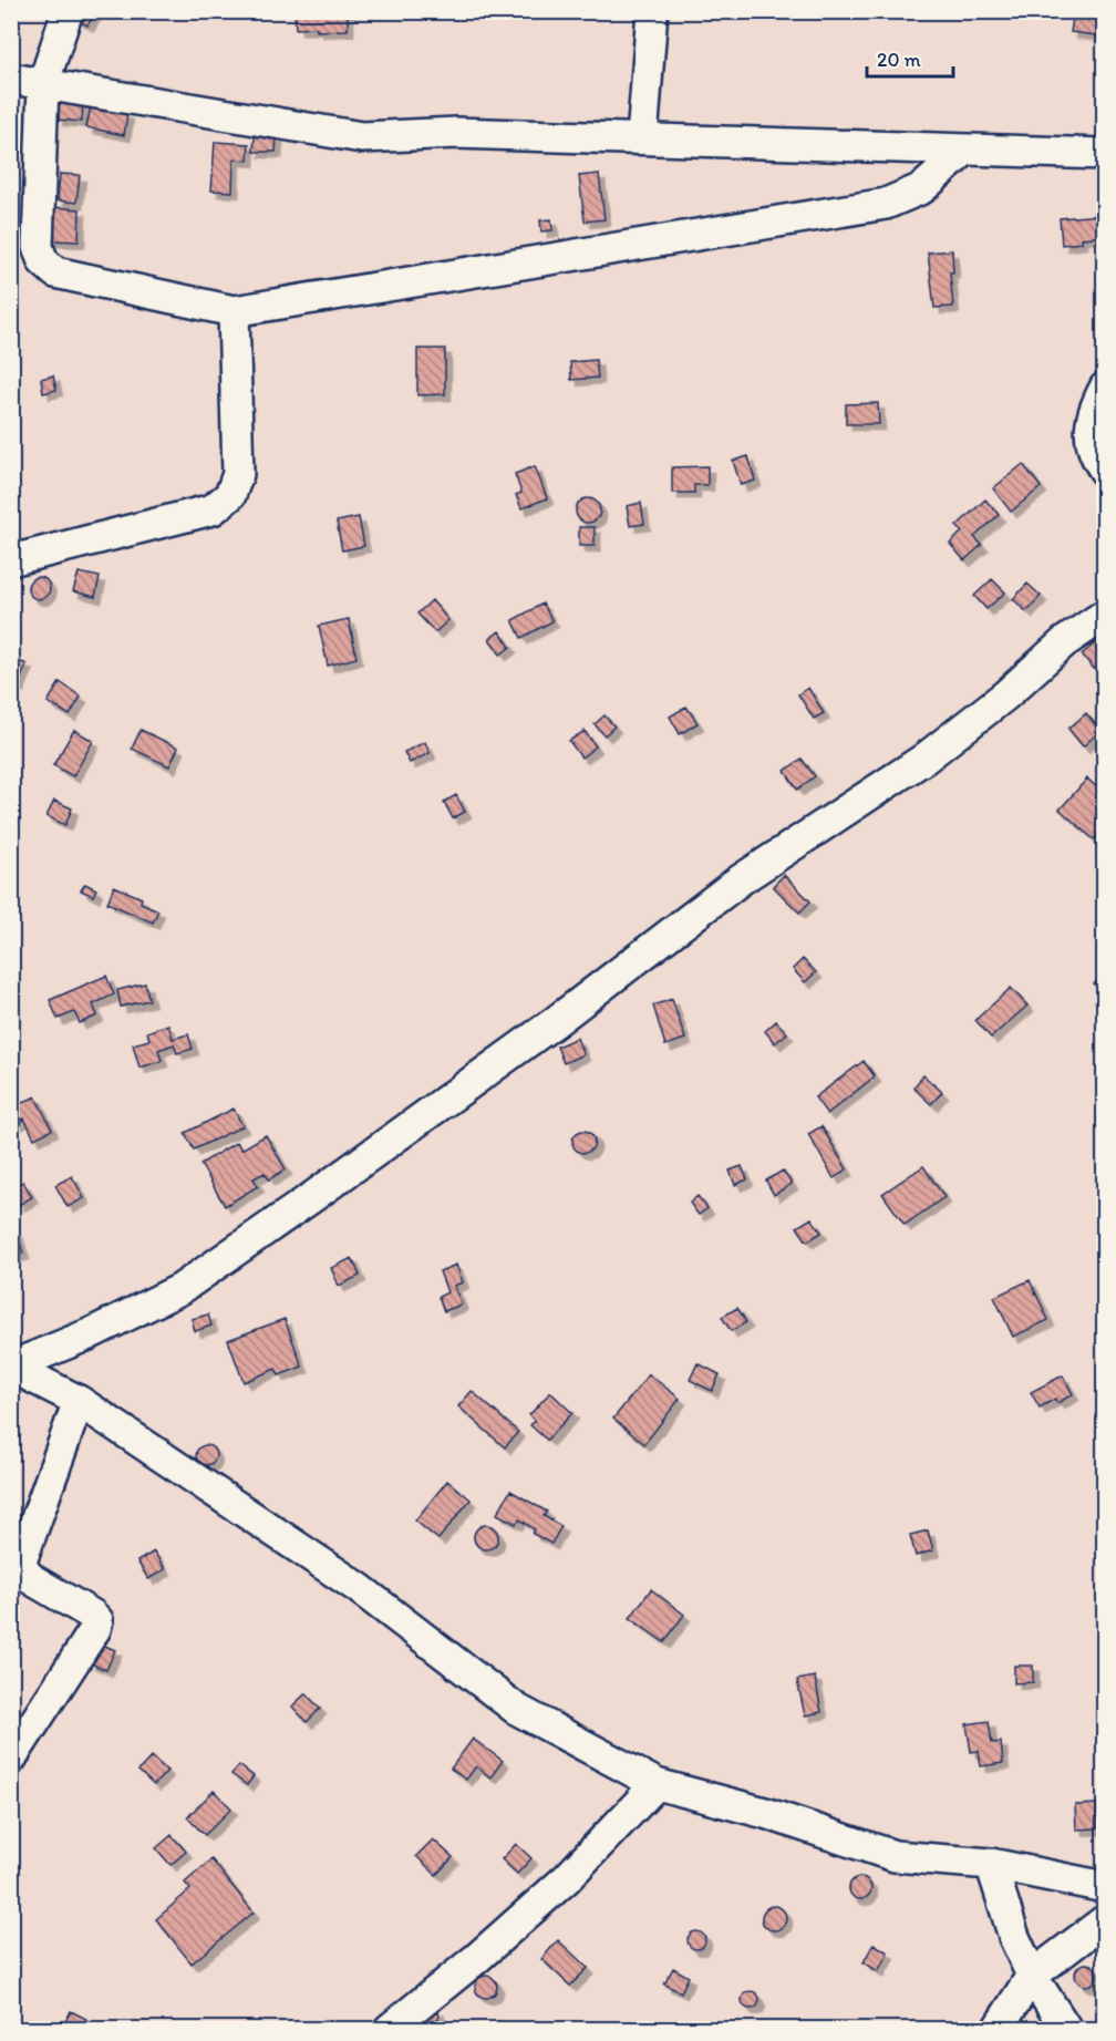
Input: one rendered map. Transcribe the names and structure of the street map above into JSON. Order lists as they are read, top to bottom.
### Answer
{
  "scale_bar": "20 m"
}
